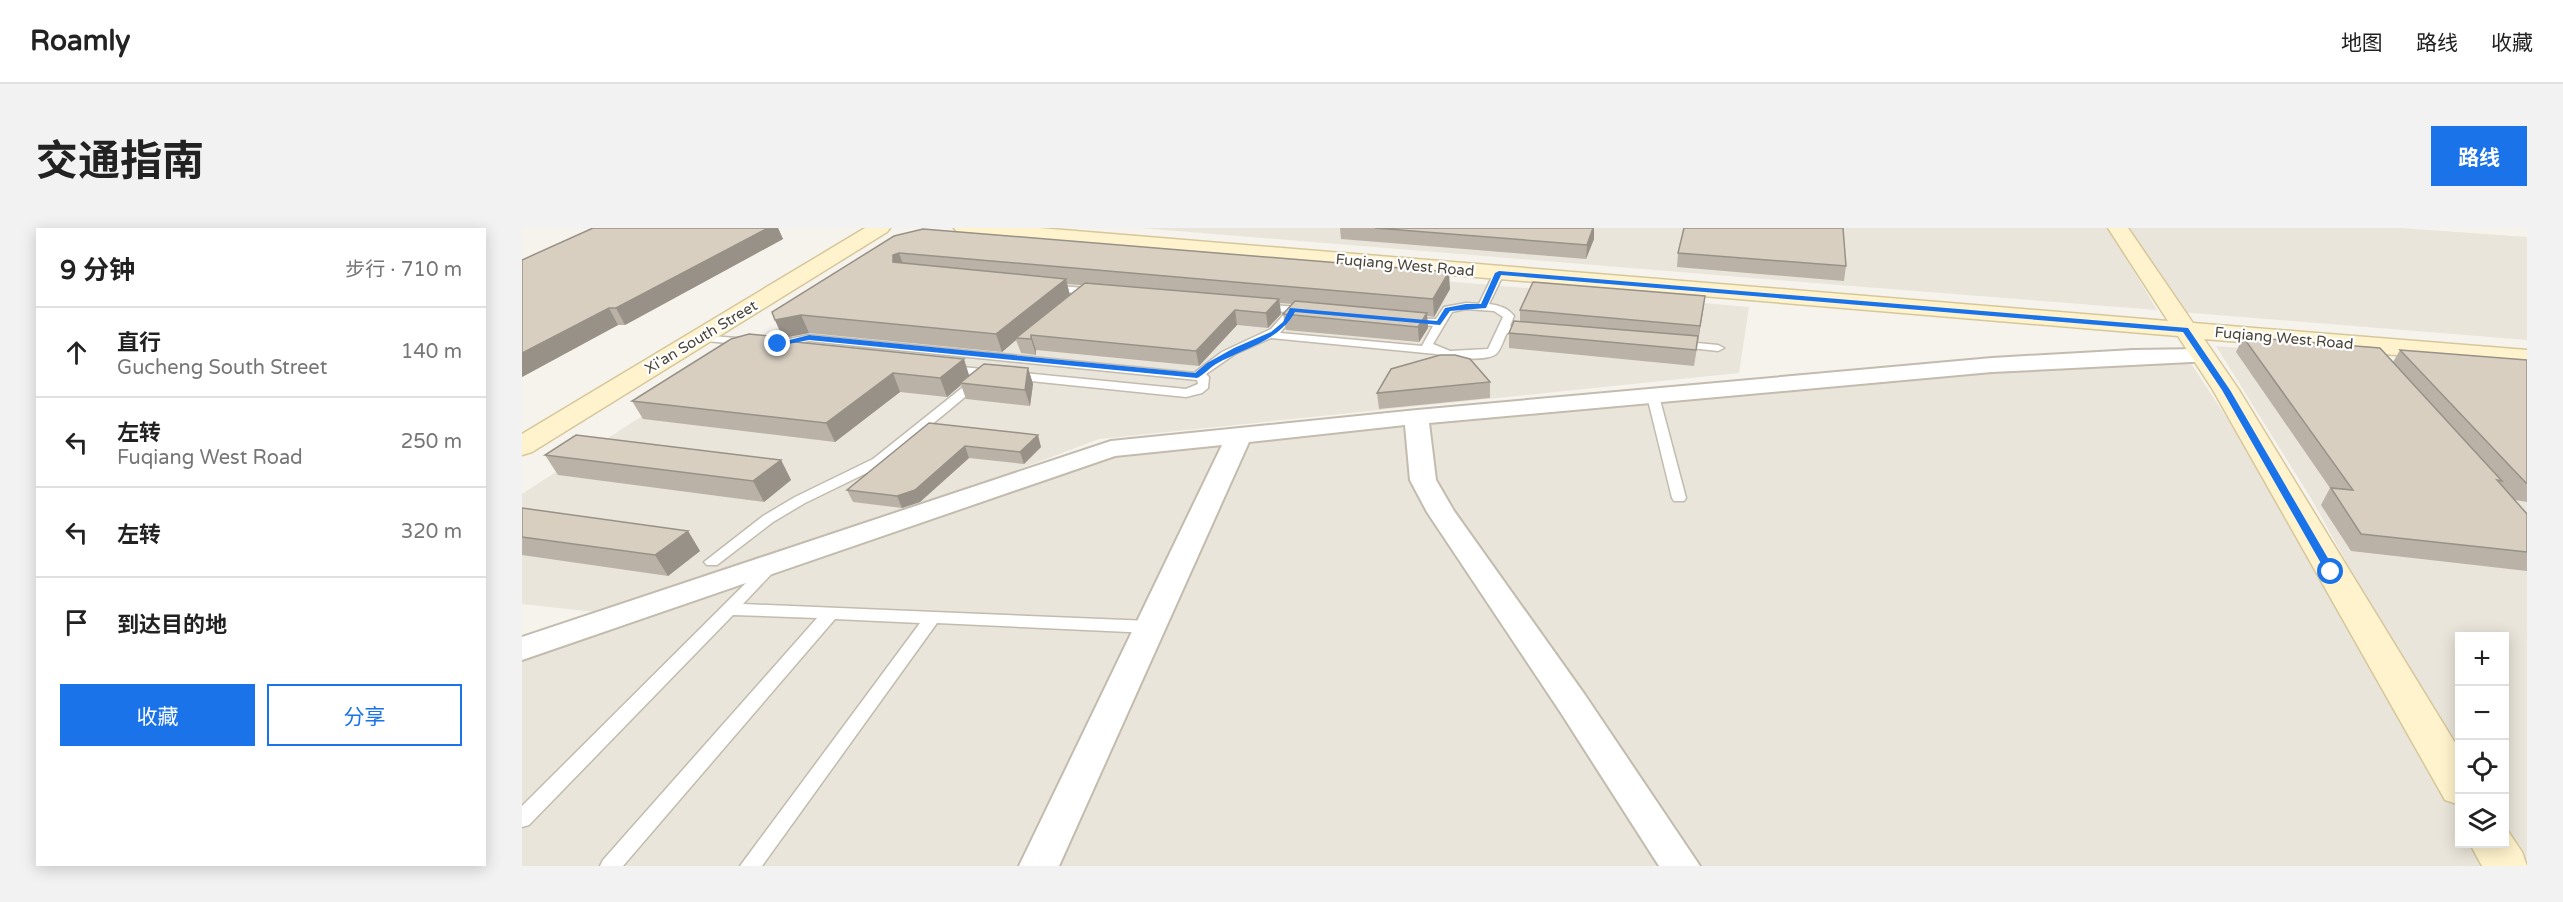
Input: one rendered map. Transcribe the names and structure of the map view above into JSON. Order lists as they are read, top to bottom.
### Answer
{
  "streets": {
    "street": ["Fuqiang West Road", "Xi'an South Street"]
  },
  "page": {
    "header": "Roamly",
    "nav": ["地图", "路线", "收藏"],
    "title": "交通指南",
    "buttons": [
      "路线",
      ["收藏", "分享"]
    ],
    "heading": ["9 分钟", "步行 · 710 m"],
    "list": [
      ["直行", "Gucheng South Street", "140 m"],
      ["左转", "Fuqiang West Road", "250 m"],
      ["左转", "320 m"],
      "到达目的地"
    ],
    "map_buttons": ["+", "−"]
  }
}
